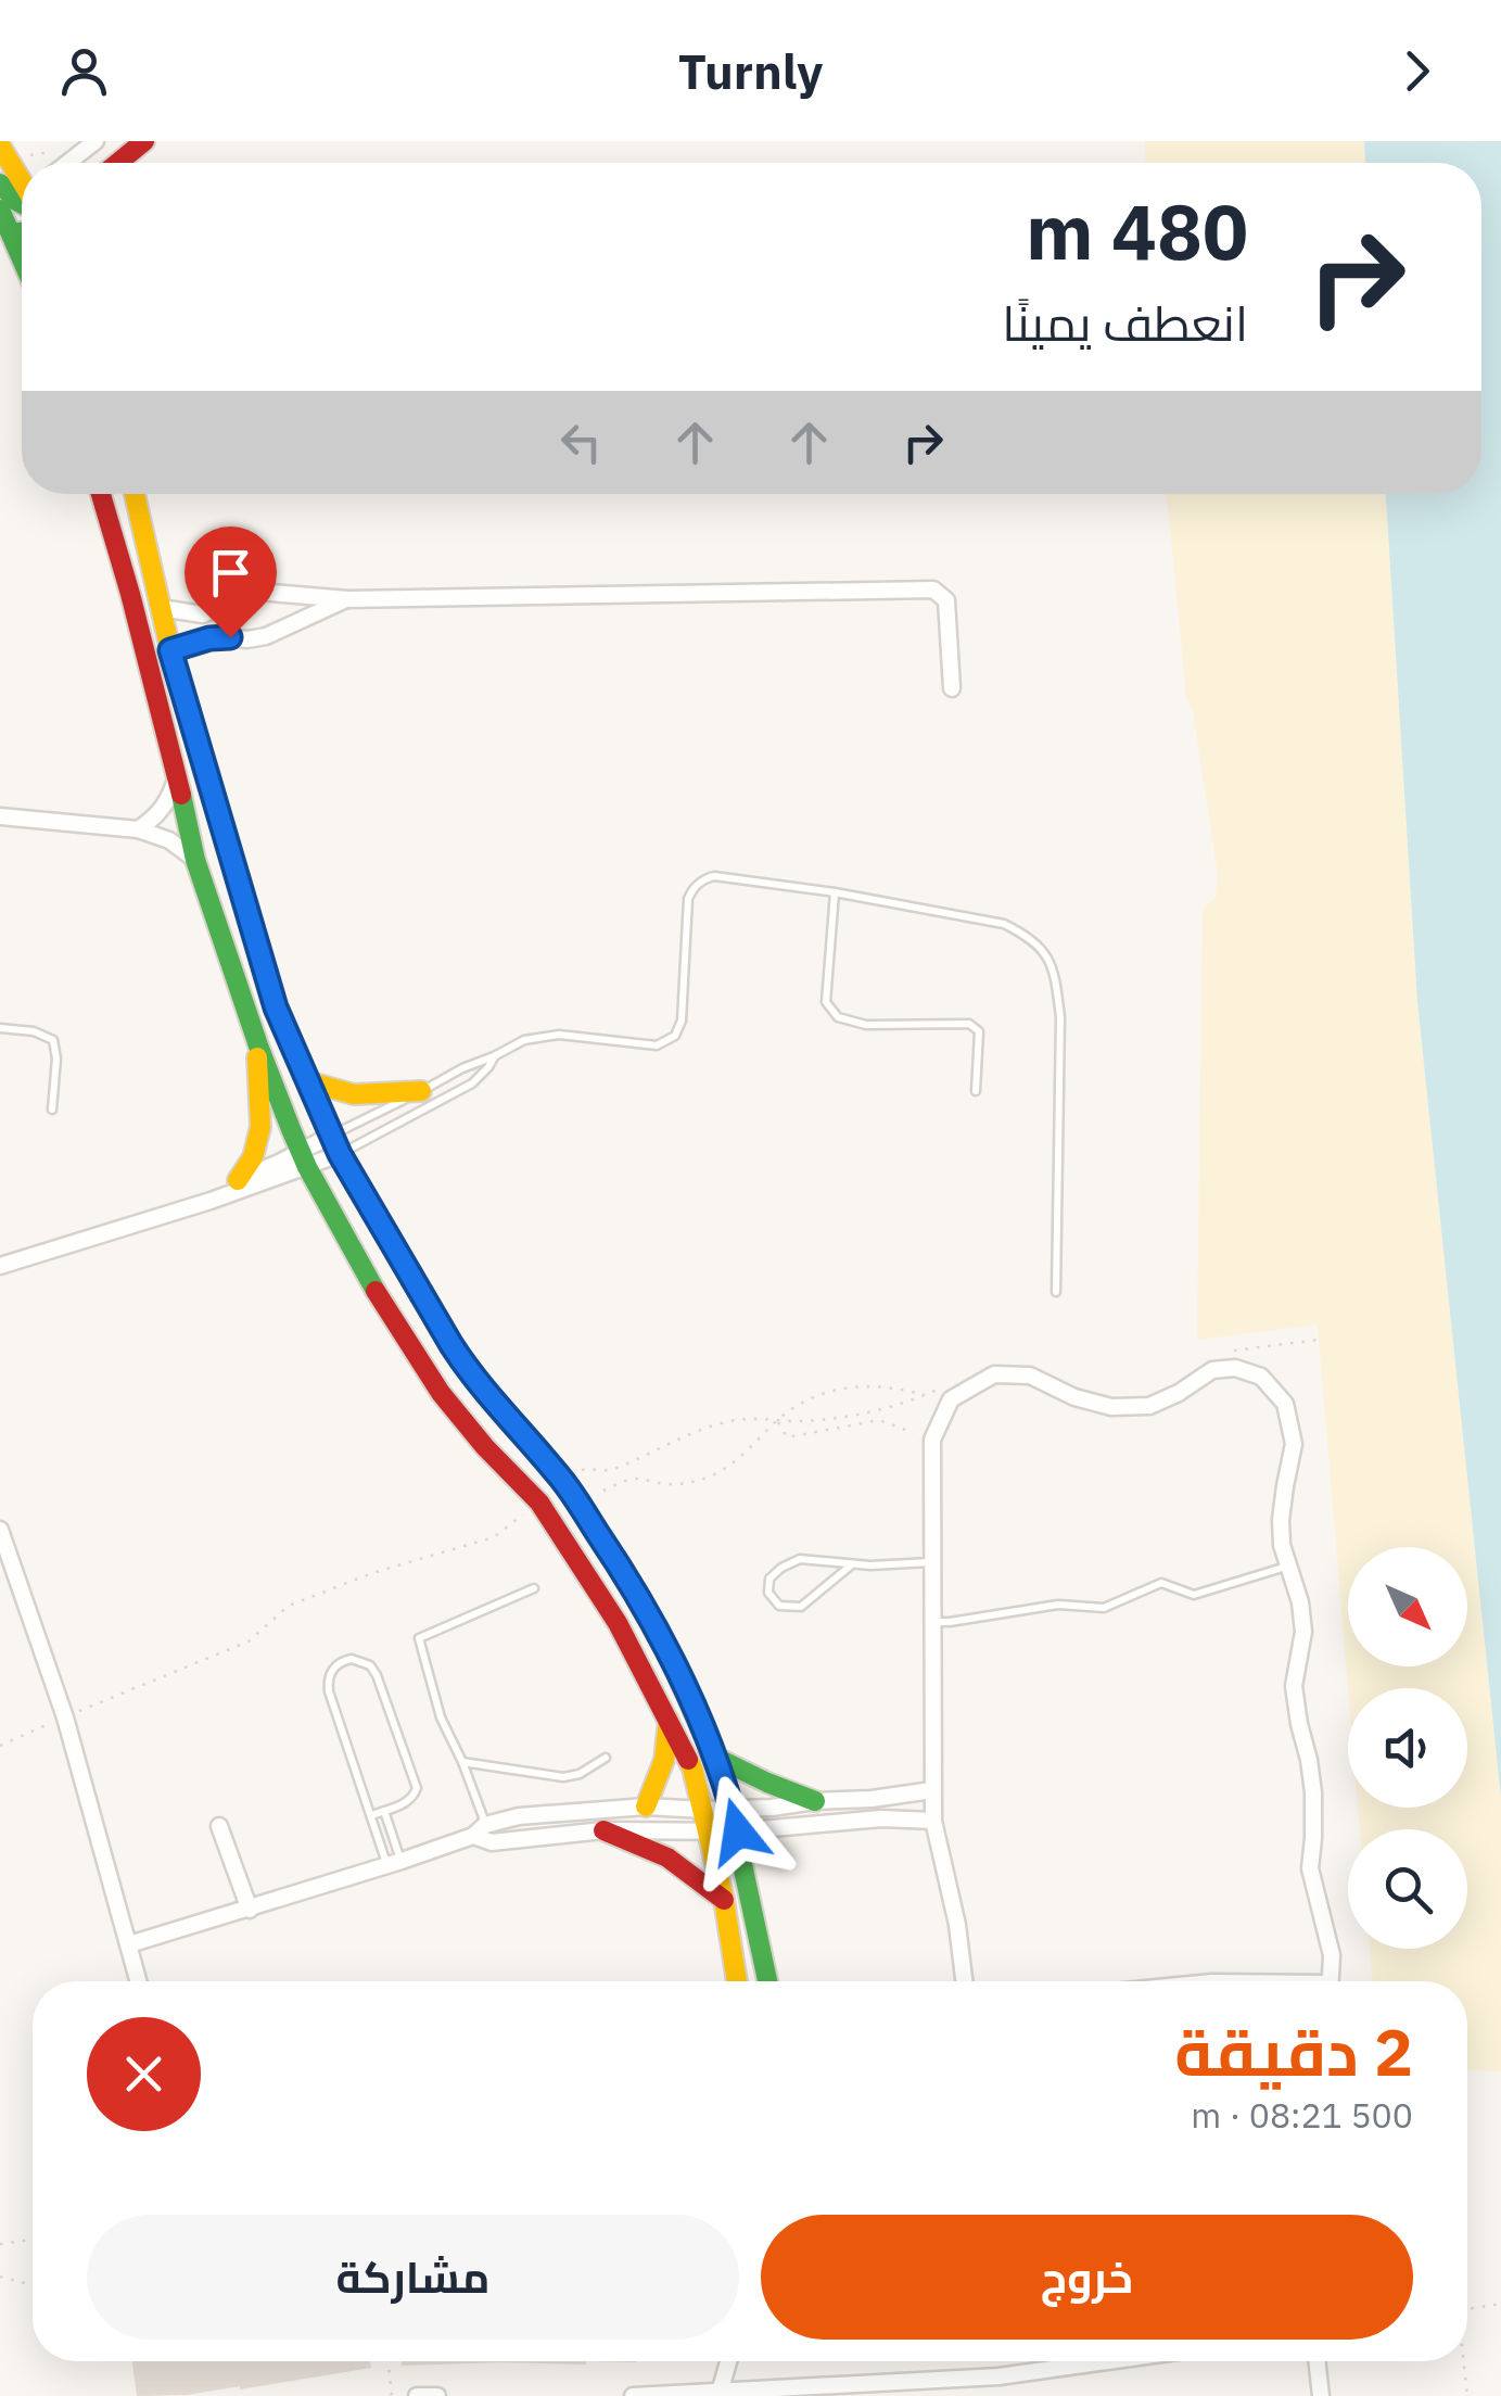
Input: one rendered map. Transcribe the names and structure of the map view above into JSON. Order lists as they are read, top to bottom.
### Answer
{
  "north": "bottom right",
  "page": {
    "header": "Turnly",
    "turn": ["480 m", "انعطف يمينًا"],
    "heading": ["2 دقيقة", "500 m · 08:21"],
    "buttons": ["خروج", "مشاركة"]
  }
}
